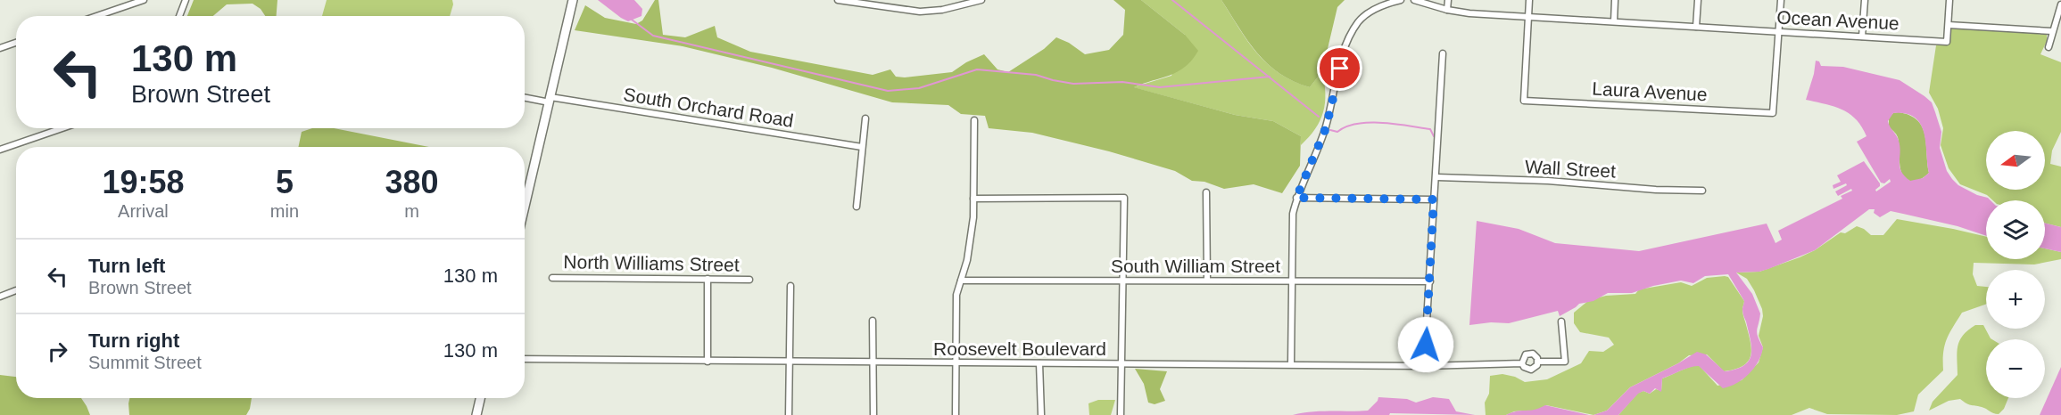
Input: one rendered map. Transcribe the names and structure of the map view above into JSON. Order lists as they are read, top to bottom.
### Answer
{
  "streets": {
    "street": [
      "Ocean Avenue",
      "Laura Avenue",
      "South Orchard Road",
      "Wall Street",
      "North Williams Street",
      "South William Street",
      "Roosevelt Boulevard"
    ]
  },
  "crossings": [
    ["Ocean Avenue", "Laura Avenue"]
  ],
  "north": "left",
  "page": {
    "turn": ["130 m", "Brown Street"],
    "map_buttons": ["+", "−"],
    "eta": [
      "19:58",
      "Arrival",
      "5",
      "min",
      "380",
      "m"
    ],
    "list": [
      {
        "name": "Turn left",
        "note": "Brown Street",
        "value": "130 m"
      },
      {
        "name": "Turn right",
        "note": "Summit Street",
        "value": "130 m"
      }
    ]
  }
}
